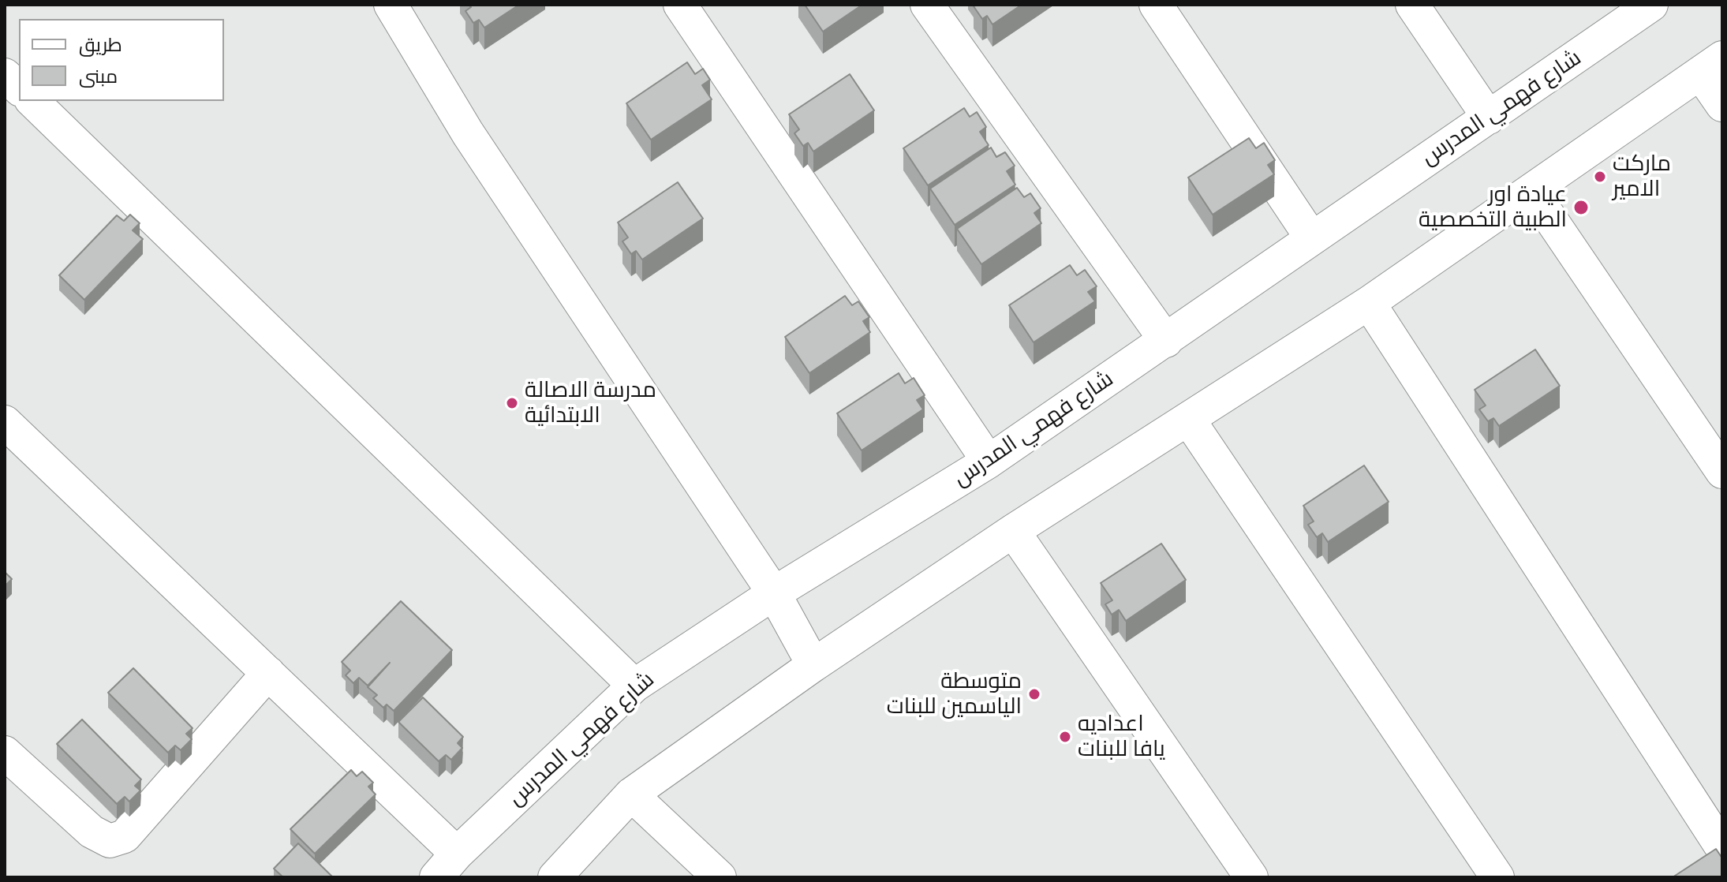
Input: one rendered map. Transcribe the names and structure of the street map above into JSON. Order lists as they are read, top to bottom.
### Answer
{
  "streets": {
    "street": ["شارع فهمي المدرس"]
  },
  "places": [
    "ماركت الامير",
    "عيادة اور الطبية التخصصية",
    "مدرسة الاصالة الابتدائية",
    "متوسطة الياسمين للبنات",
    "اعداديه يافا للبنات"
  ],
  "legend": ["طريق", "مبنى"]
}
